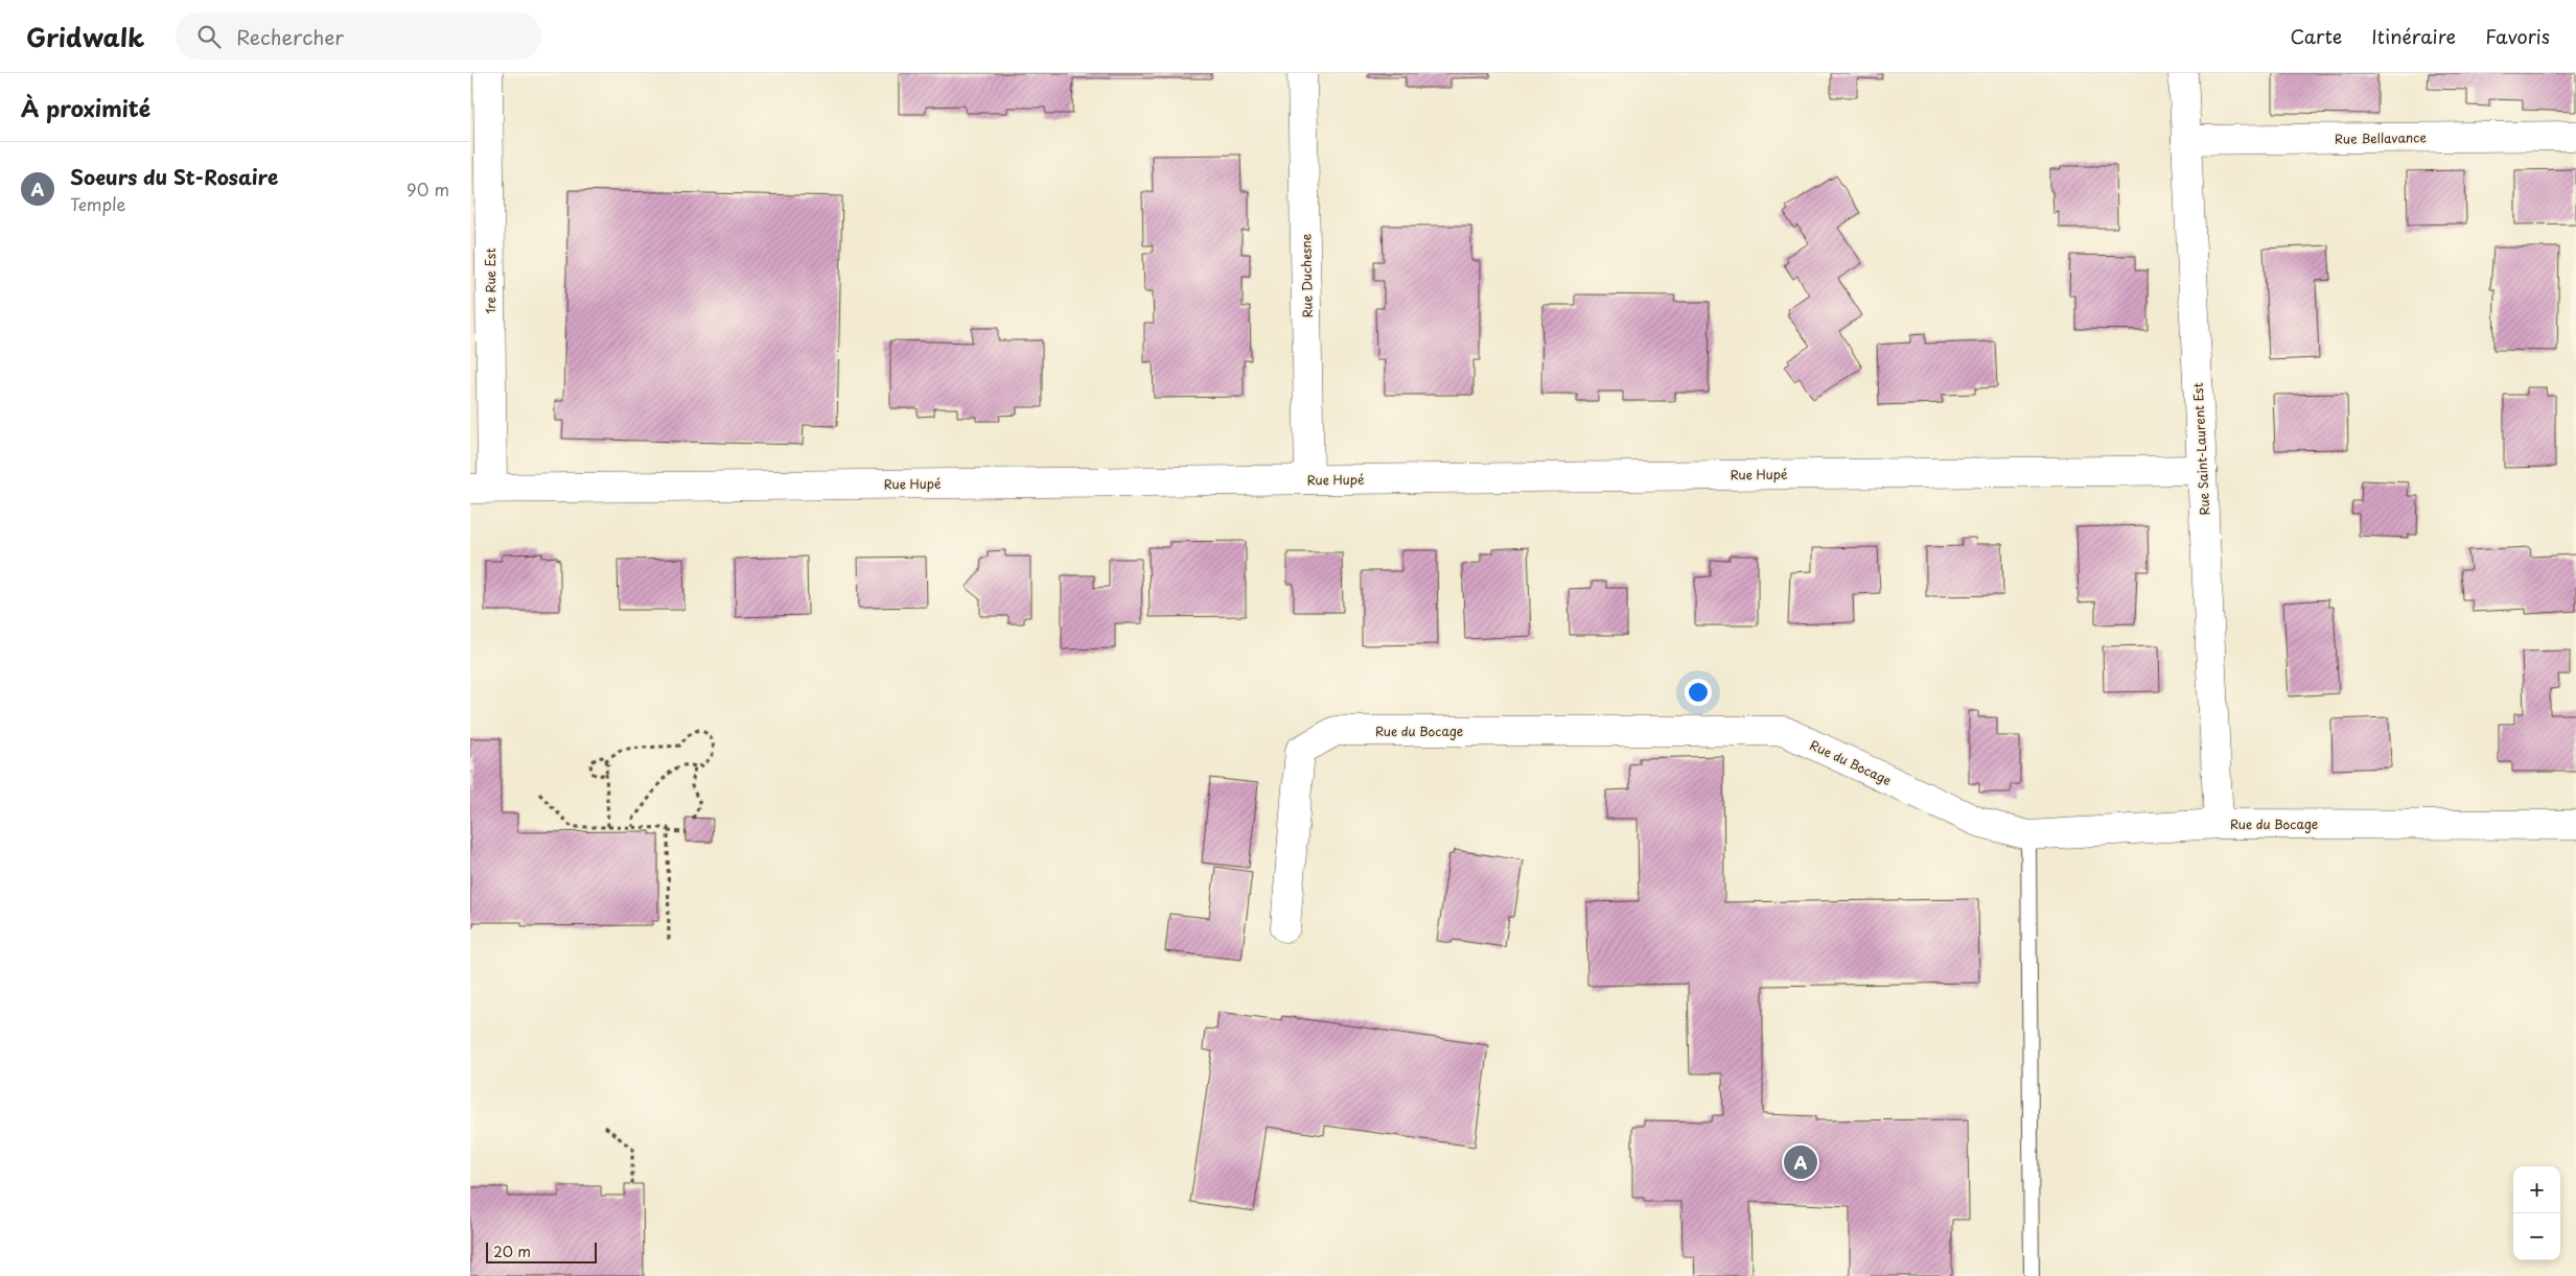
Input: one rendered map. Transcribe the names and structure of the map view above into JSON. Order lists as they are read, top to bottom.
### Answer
{
  "streets": {
    "street": [
      "Rue Bellavance",
      "Rue Duchesne",
      "1re Rue Est",
      "Rue Saint-Laurent Est",
      "Rue Hupé",
      "Rue du Bocage"
    ]
  },
  "crossings": [
    ["Rue Bellavance", "Rue Saint-Laurent Est"],
    ["Rue Duchesne", "Rue Hupé"],
    ["1re Rue Est", "Rue Hupé"],
    ["Rue Saint-Laurent Est", "Rue Hupé"],
    ["Rue Saint-Laurent Est", "Rue du Bocage"]
  ],
  "scale_bar": "20 m",
  "page": {
    "header": "Gridwalk",
    "search": "Rechercher",
    "nav": ["Carte", "Itinéraire", "Favoris"],
    "heading": "À proximité",
    "list": [
      {
        "mark": "A",
        "name": "Soeurs du St-Rosaire",
        "note": "Temple",
        "value": "90 m"
      }
    ],
    "pins": "A",
    "map_buttons": ["+", "−"],
    "scale": "20 m"
  }
}
